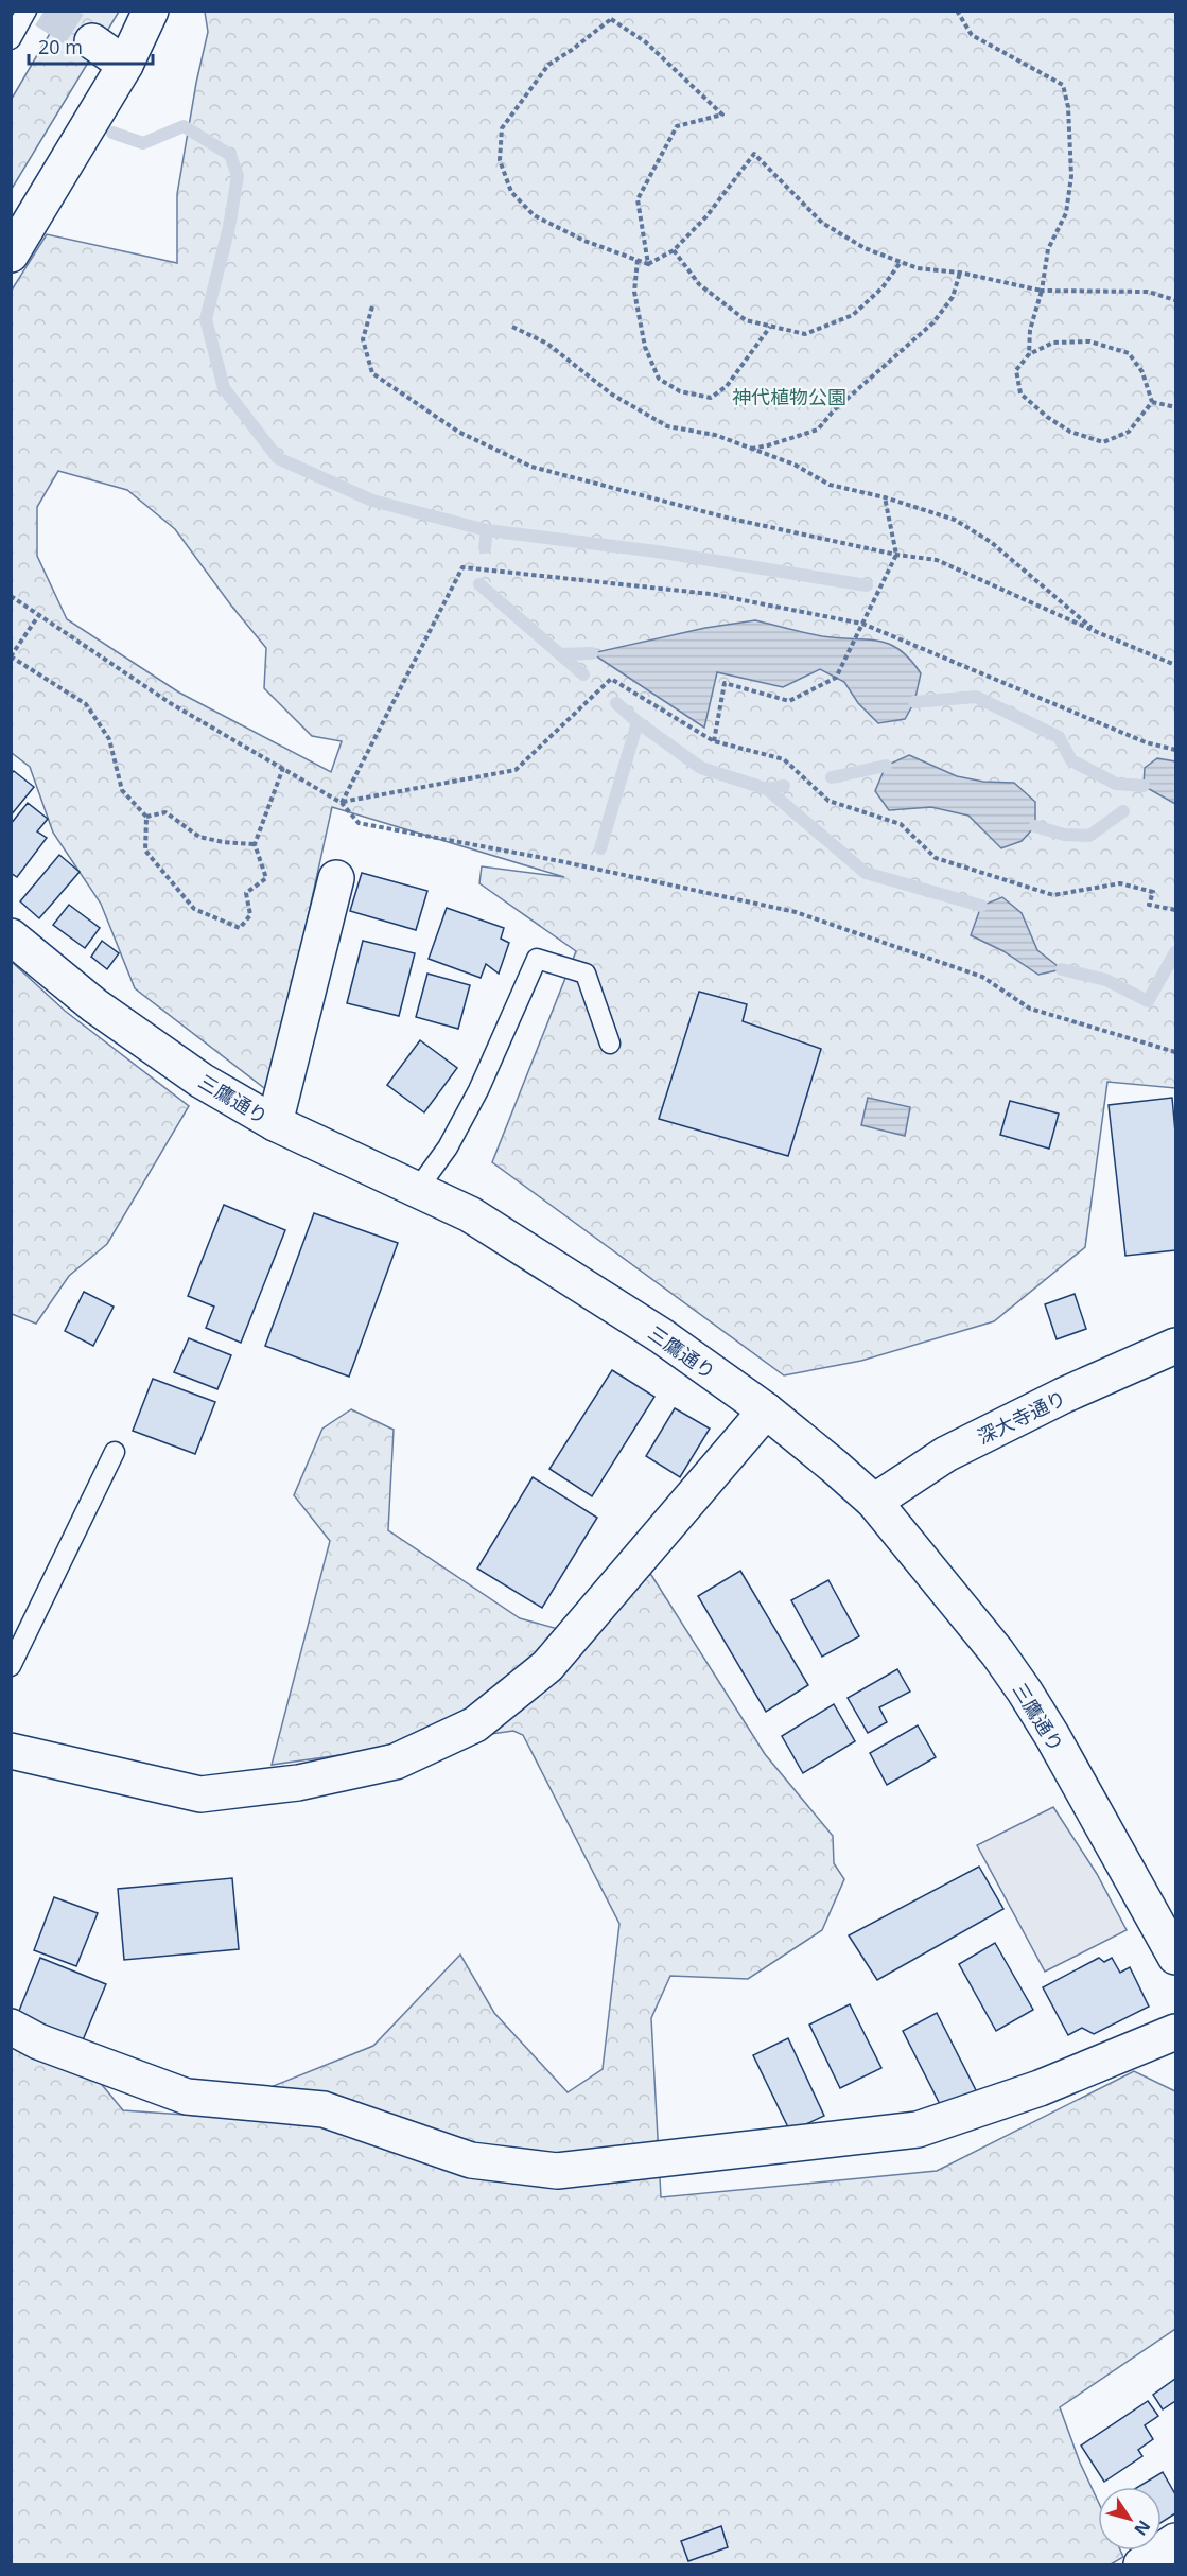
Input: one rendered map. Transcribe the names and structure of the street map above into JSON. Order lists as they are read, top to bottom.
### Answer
{
  "streets": {
    "street": ["三鷹通り", "深大寺通り"]
  },
  "crossings": [
    ["三鷹通り", "深大寺通り"]
  ],
  "parks": ["神代植物公園"],
  "scale_bar": "20 m",
  "north": "bottom right"
}
